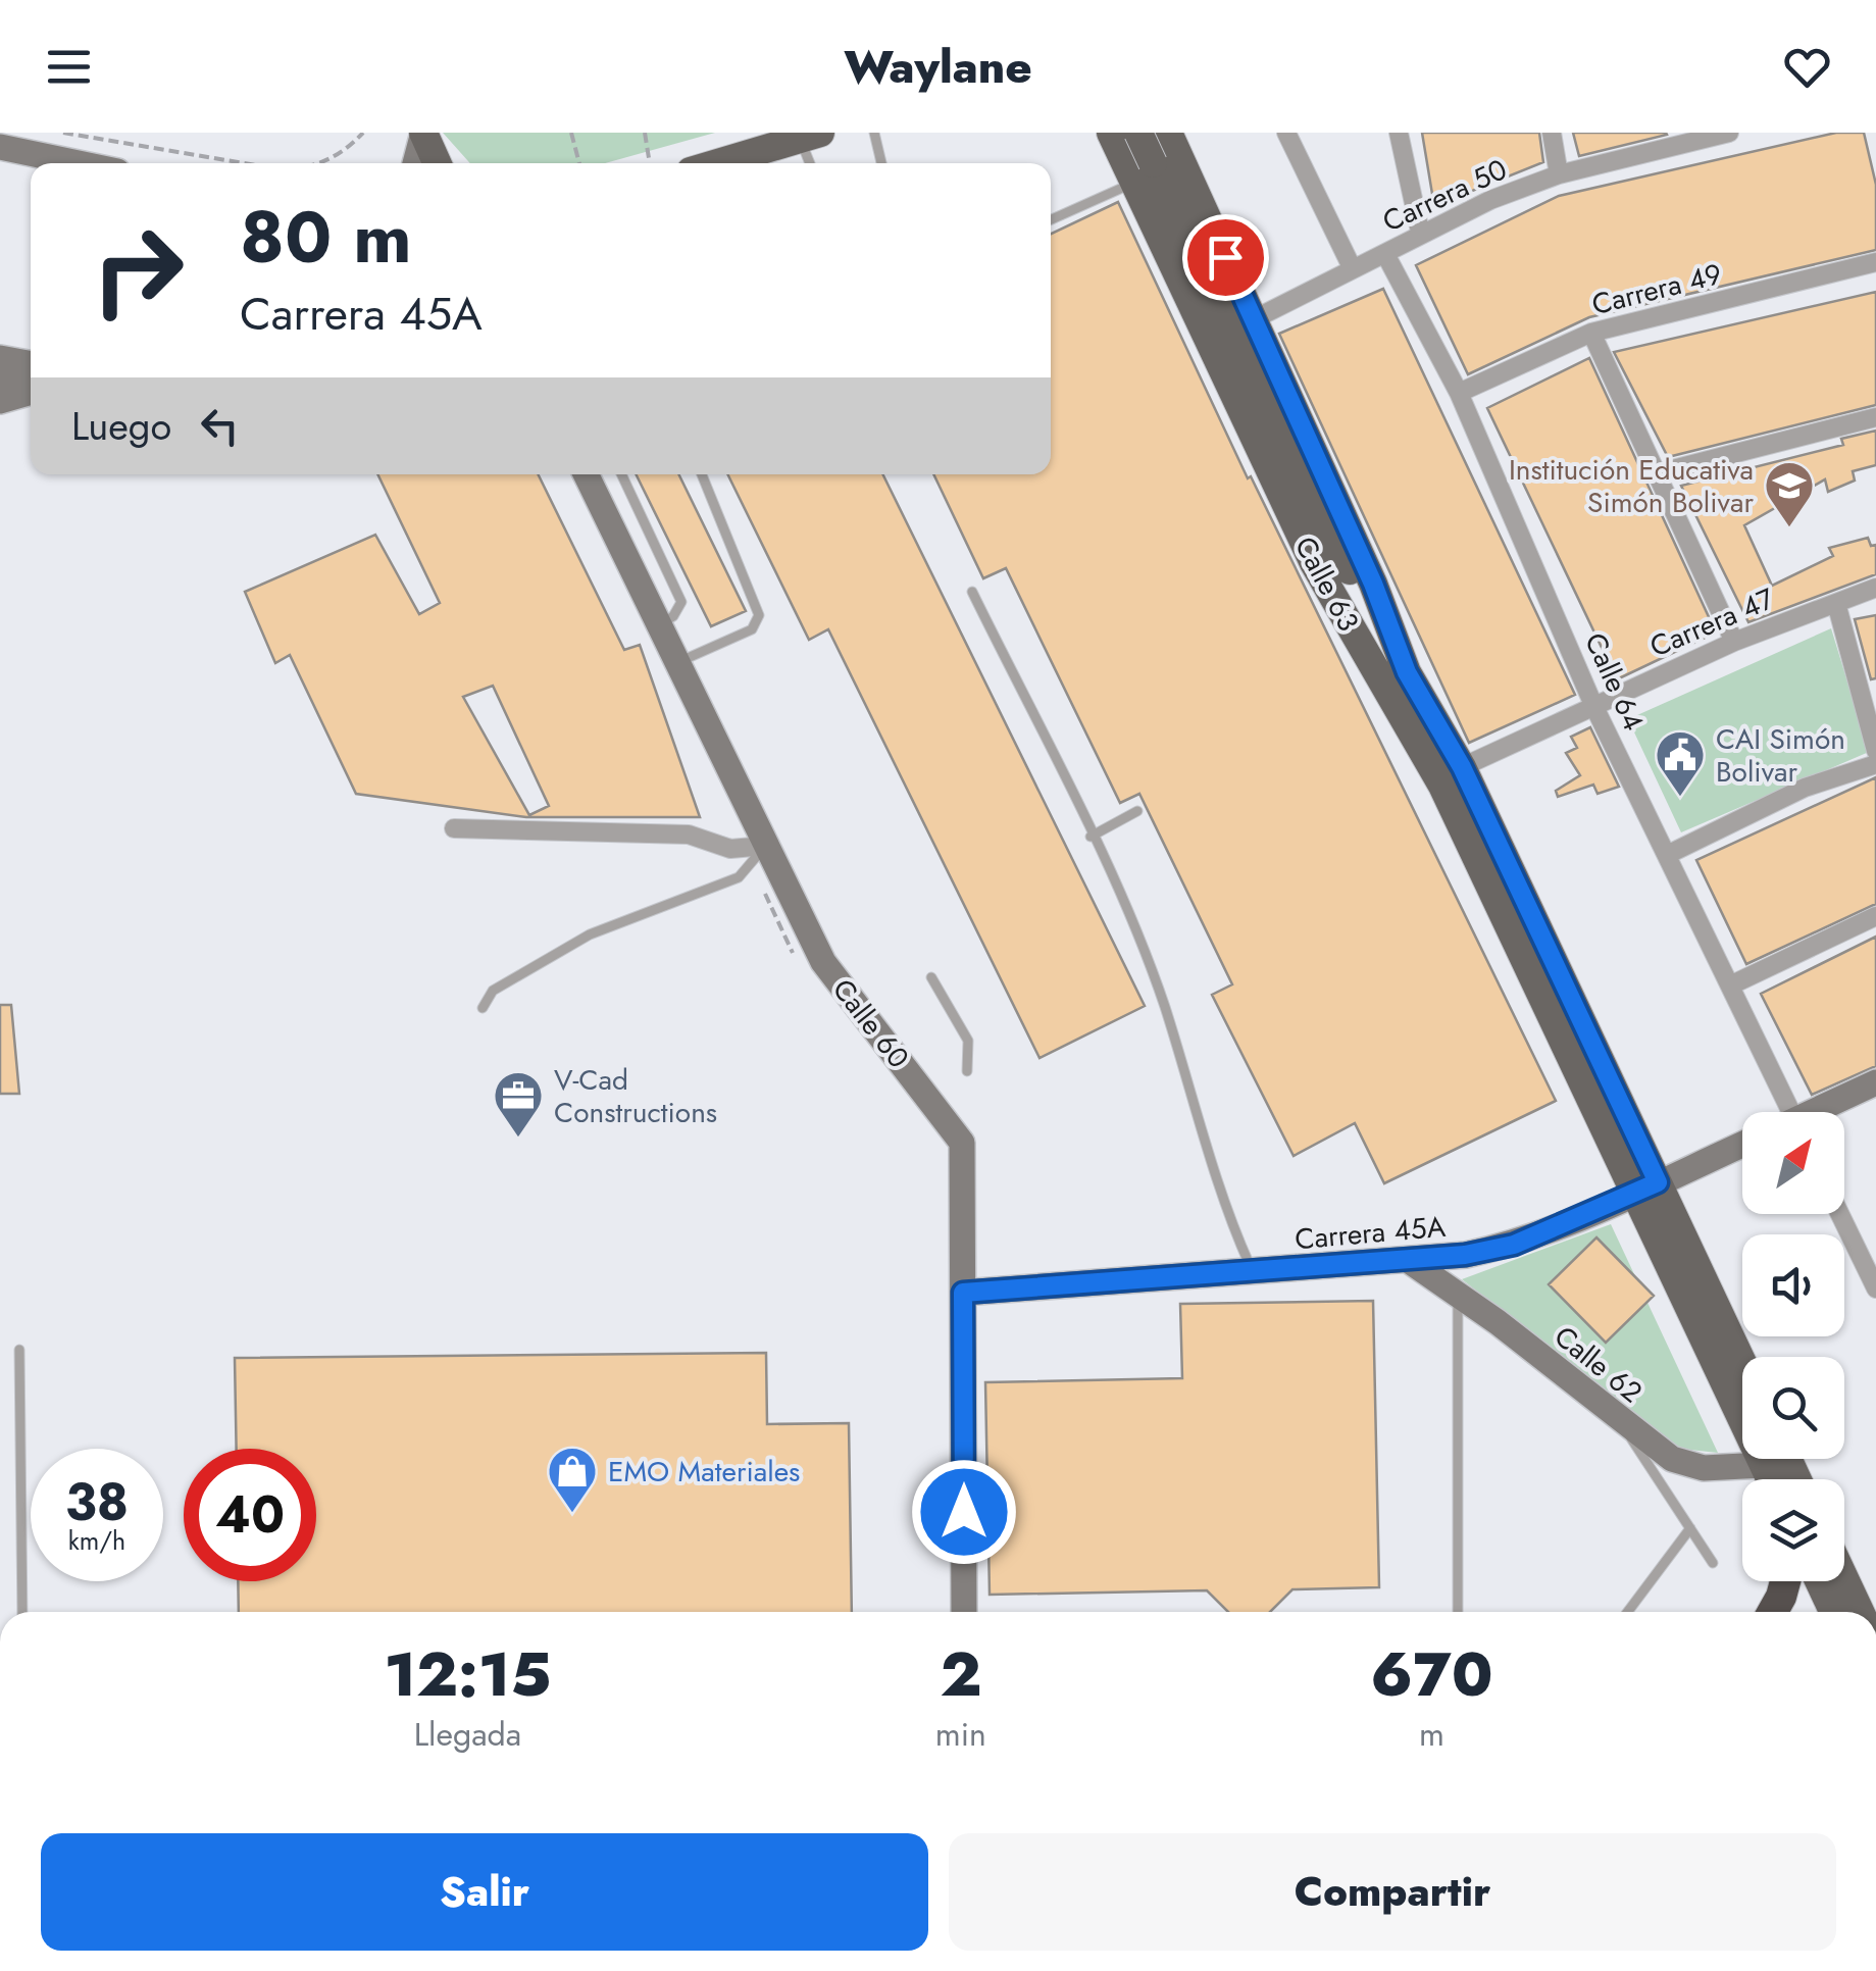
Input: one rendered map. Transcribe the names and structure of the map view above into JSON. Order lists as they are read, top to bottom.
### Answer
{
  "streets": {
    "main road": ["Calle 63"],
    "street": [
      "Carrera 50",
      "Carrera 49",
      "Carrera 47",
      "Calle 64",
      "Calle 60",
      "Carrera 45A",
      "Calle 62"
    ]
  },
  "crossings": [
    ["Carrera 50", "Calle 63"],
    ["Carrera 50", "Calle 64"],
    ["Carrera 49", "Calle 64"],
    ["Calle 63", "Carrera 47"],
    ["Calle 63", "Carrera 45A"],
    ["Carrera 47", "Calle 64"],
    ["Calle 60", "Carrera 45A"],
    ["Carrera 45A", "Calle 62"]
  ],
  "places": {
    "school or university": ["Institución Educativa Simón Bolivar"],
    "public building": ["CAI Simón Bolivar"],
    "office": ["V-Cad Constructions"],
    "shop": ["EMO Materiales"]
  },
  "north": "top right",
  "page": {
    "header": "Waylane",
    "turn": ["80 m", "Carrera 45A"],
    "then": "Luego",
    "speed": "38 km/h",
    "limit": "40",
    "eta": [
      "12:15",
      "Llegada",
      "2",
      "min",
      "670",
      "m"
    ],
    "buttons": ["Salir", "Compartir"]
  }
}
